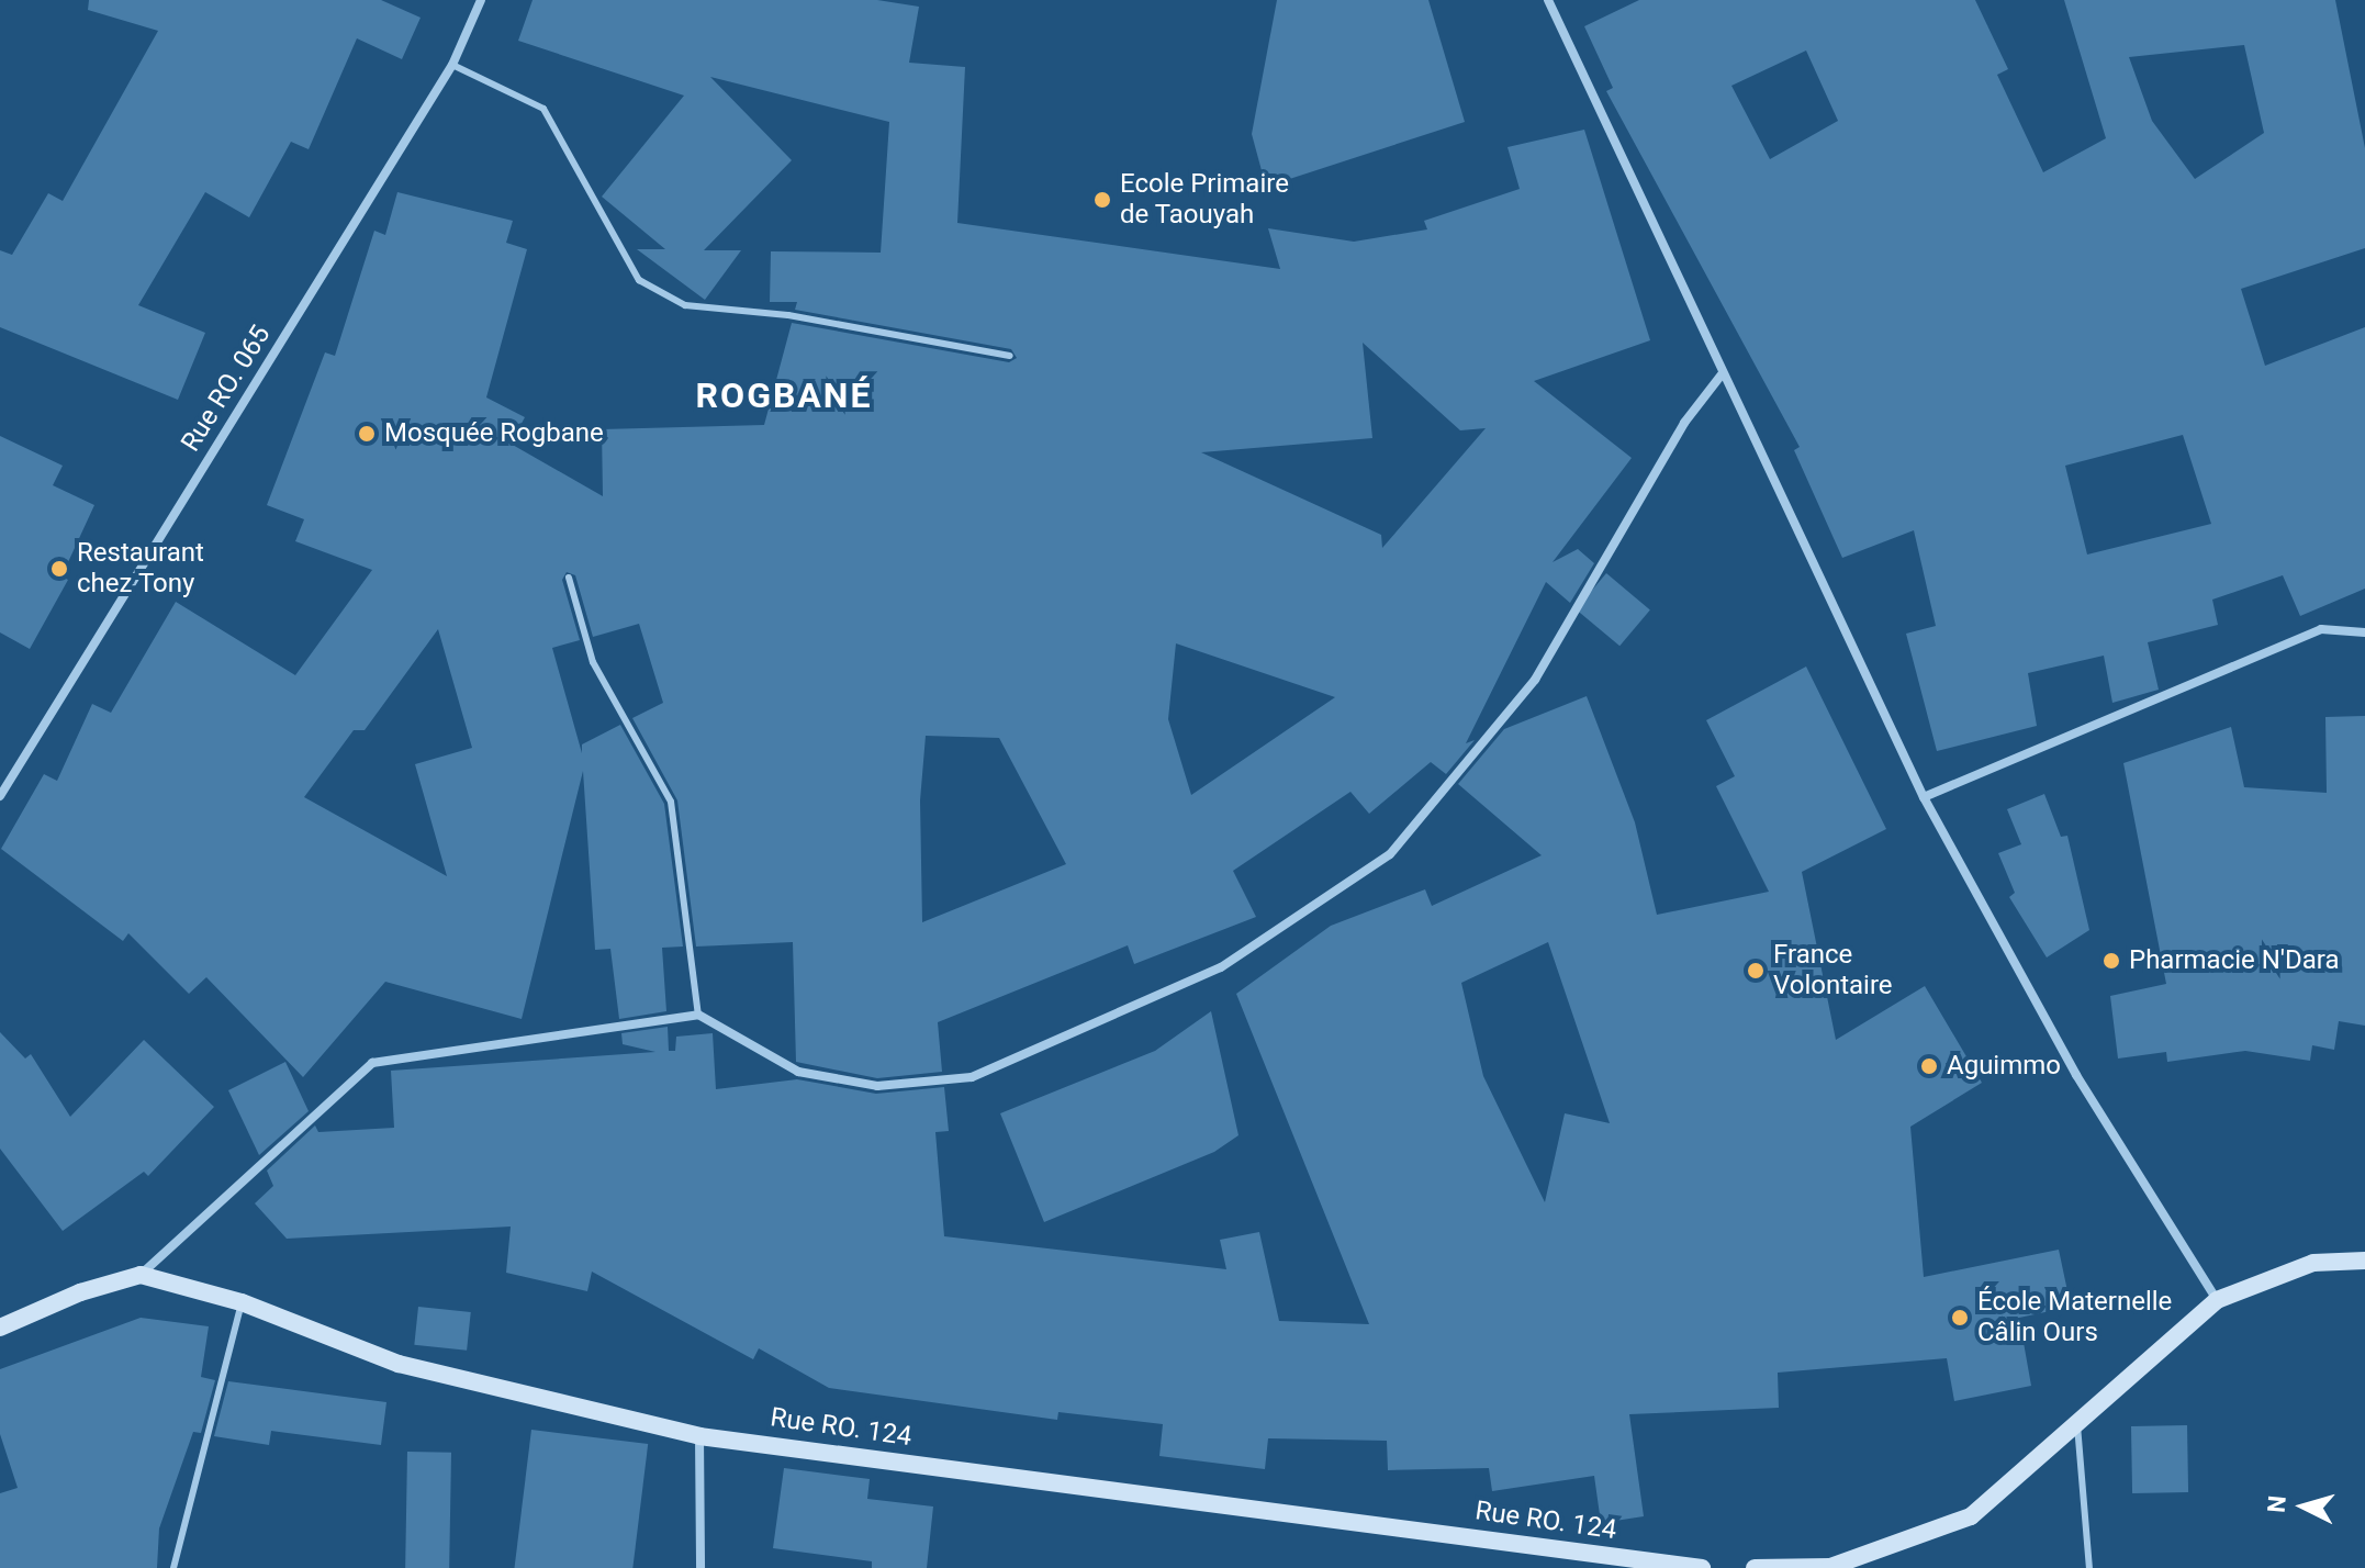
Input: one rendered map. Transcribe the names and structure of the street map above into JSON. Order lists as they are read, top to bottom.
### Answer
{
  "streets": {
    "street": ["Rue RO. 065", "Rue RO. 124"]
  },
  "districts": ["ROGBANÉ"],
  "places": [
    "Ecole Primaire de Taouyah",
    "Mosquée Rogbane",
    "Restaurant chez Tony",
    "Pharmacie N'Dara",
    "France Volontaire",
    "Aguimmo",
    "École Maternelle Câlin Ours"
  ],
  "north": "left"
}
